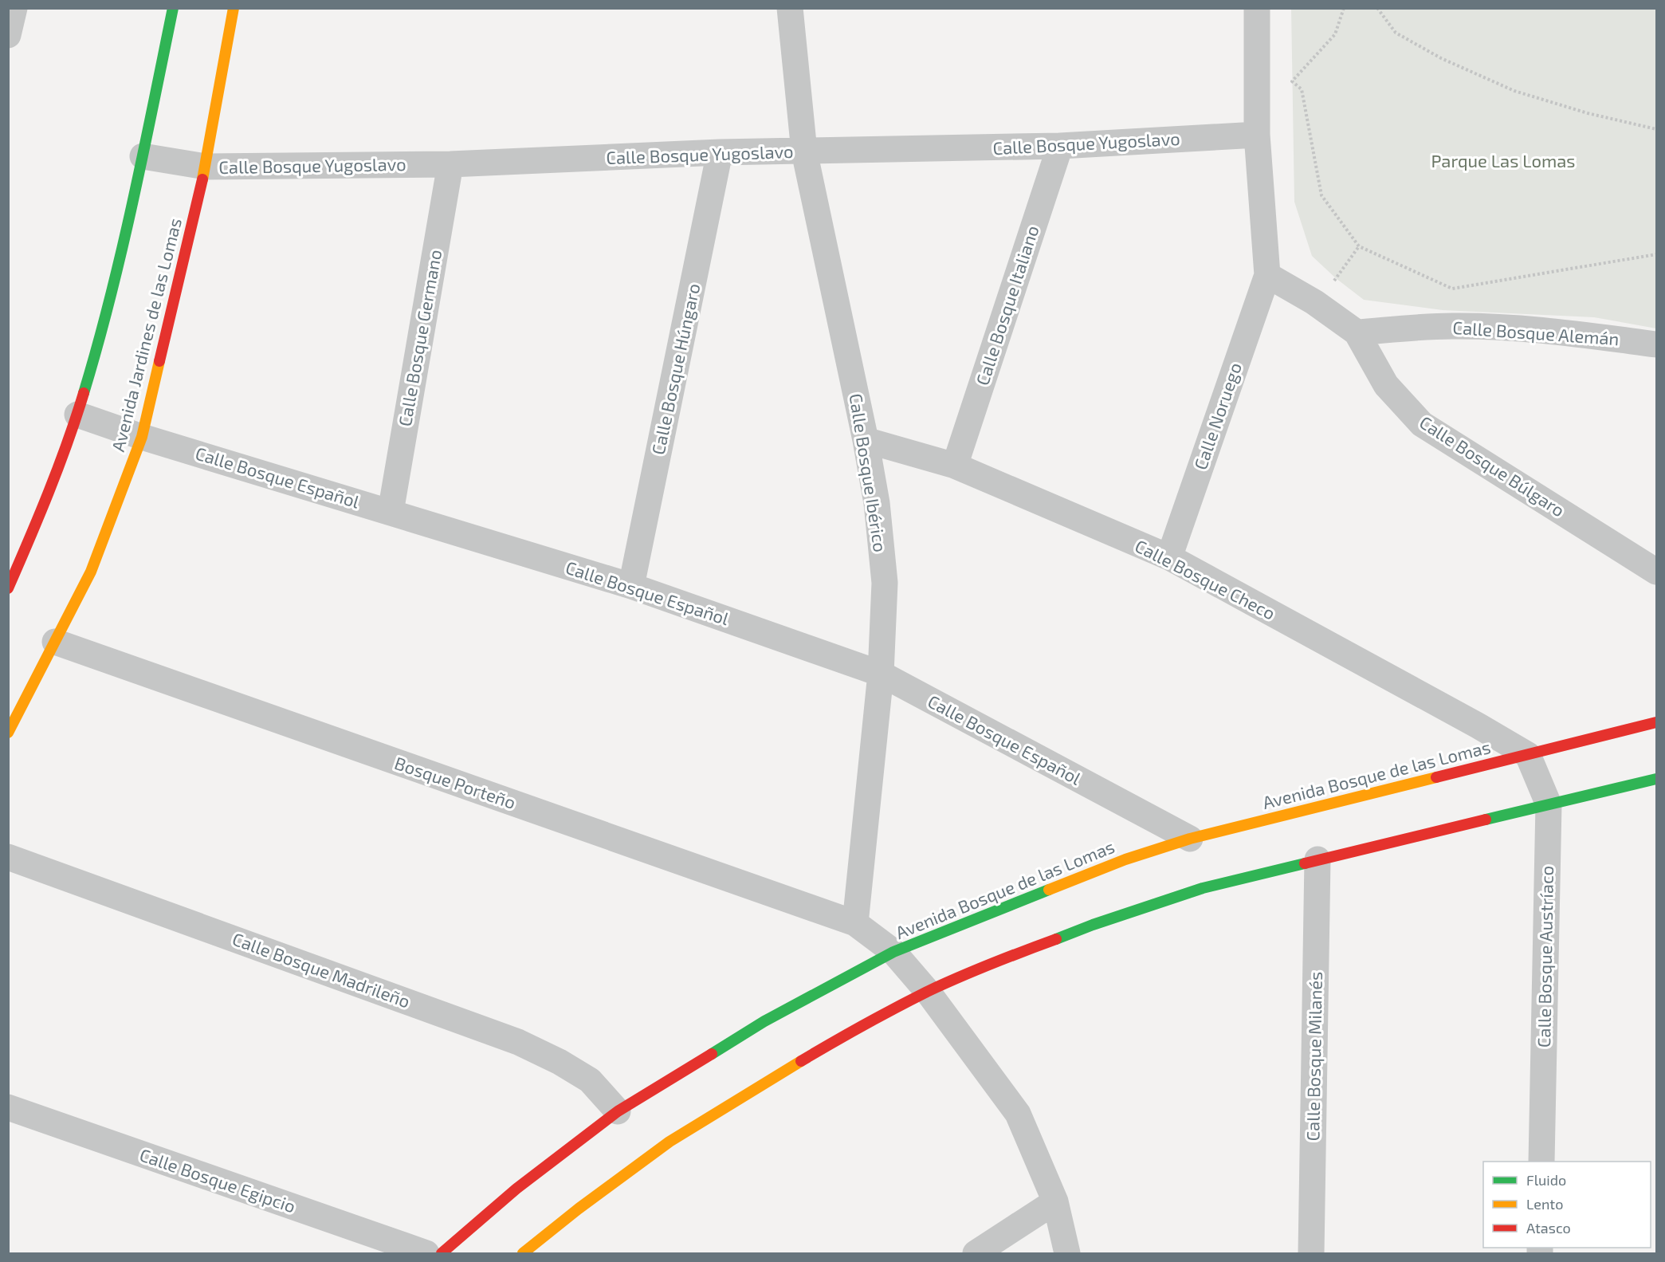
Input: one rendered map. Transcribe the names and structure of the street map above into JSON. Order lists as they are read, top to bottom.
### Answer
{
  "streets": {
    "street": [
      "Calle Bosque Yugoslavo",
      "Calle Bosque Italiano",
      "Calle Bosque Alemán",
      "Avenida Jardines de las Lomas",
      "Calle Bosque Germano",
      "Calle Bosque Húngaro",
      "Calle Noruego",
      "Calle Bosque Búlgaro",
      "Calle Bosque Ibérico",
      "Calle Bosque Español",
      "Calle Bosque Checo",
      "Avenida Bosque de las Lomas",
      "Bosque Porteño",
      "Calle Bosque Austríaco",
      "Calle Bosque Madrileño",
      "Calle Bosque Milanés",
      "Calle Bosque Egipcio"
    ]
  },
  "crossings": [
    ["Calle Bosque Yugoslavo", "Calle Bosque Italiano"],
    ["Calle Bosque Yugoslavo", "Avenida Jardines de las Lomas"],
    ["Calle Bosque Yugoslavo", "Calle Bosque Germano"],
    ["Calle Bosque Yugoslavo", "Calle Bosque Húngaro"],
    ["Calle Bosque Yugoslavo", "Calle Bosque Ibérico"],
    ["Calle Bosque Italiano", "Calle Bosque Checo"],
    ["Calle Bosque Alemán", "Calle Bosque Búlgaro"],
    ["Avenida Jardines de las Lomas", "Calle Bosque Español"],
    ["Avenida Jardines de las Lomas", "Bosque Porteño"],
    ["Calle Bosque Germano", "Calle Bosque Español"],
    ["Calle Bosque Húngaro", "Calle Bosque Español"],
    ["Calle Noruego", "Calle Bosque Checo"],
    ["Calle Bosque Ibérico", "Calle Bosque Español"],
    ["Calle Bosque Ibérico", "Calle Bosque Checo"],
    ["Calle Bosque Ibérico", "Bosque Porteño"],
    ["Calle Bosque Español", "Avenida Bosque de las Lomas"],
    ["Calle Bosque Checo", "Avenida Bosque de las Lomas"],
    ["Calle Bosque Checo", "Calle Bosque Austríaco"],
    ["Avenida Bosque de las Lomas", "Calle Bosque Austríaco"],
    ["Avenida Bosque de las Lomas", "Calle Bosque Madrileño"]
  ],
  "parks": ["Parque Las Lomas"],
  "legend": ["Fluido", "Lento", "Atasco"]
}
